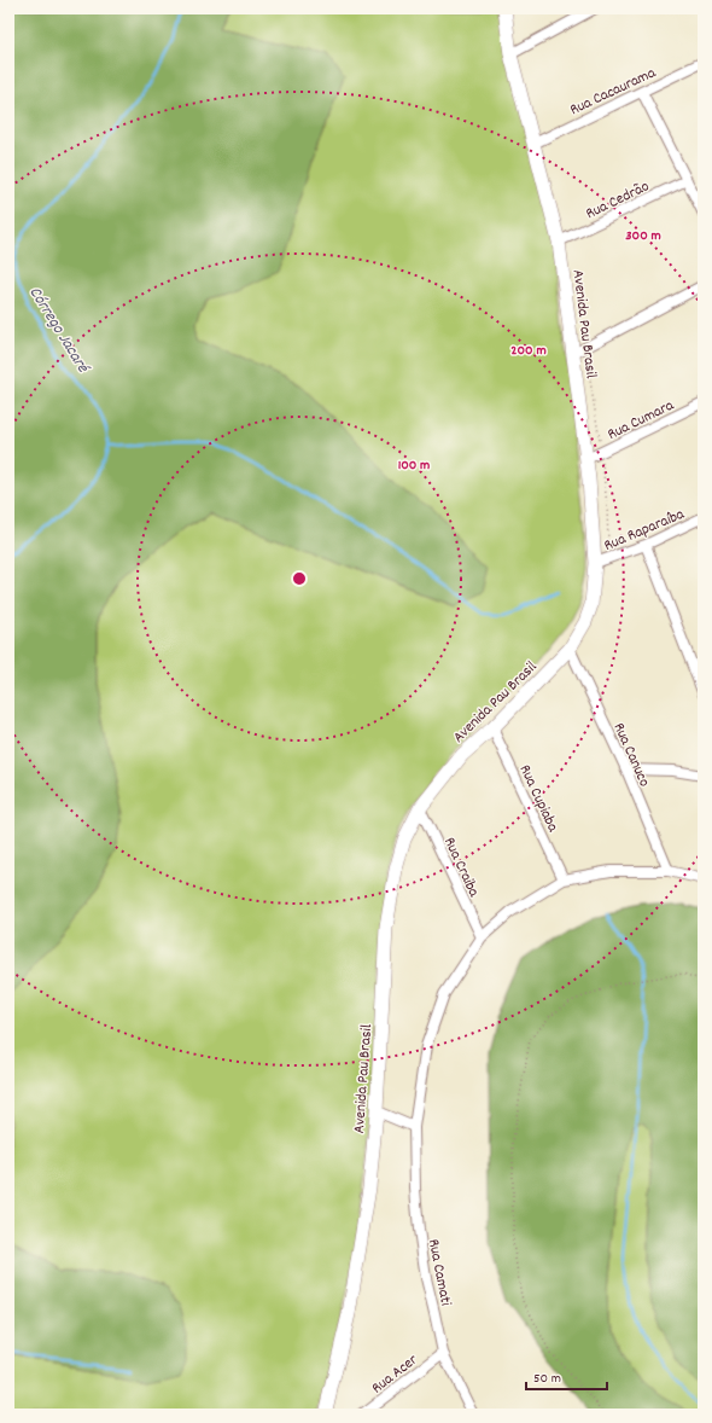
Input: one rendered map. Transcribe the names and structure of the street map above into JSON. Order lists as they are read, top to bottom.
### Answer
{
  "streets": {
    "main road": ["Avenida Pau Brasil"],
    "street": [
      "Rua Cacaurama",
      "Rua Cedrão",
      "Rua Cumara",
      "Rua Raparaíba",
      "Rua Canuco",
      "Rua Cupiaba",
      "Rua Craiba",
      "Rua Camati",
      "Rua Acer"
    ]
  },
  "crossings": [
    ["Rua Cacaurama", "Avenida Pau Brasil"],
    ["Rua Cedrão", "Avenida Pau Brasil"],
    ["Avenida Pau Brasil", "Rua Cumara"],
    ["Avenida Pau Brasil", "Rua Raparaíba"],
    ["Avenida Pau Brasil", "Rua Canuco"],
    ["Avenida Pau Brasil", "Rua Cupiaba"],
    ["Avenida Pau Brasil", "Rua Craiba"],
    ["Rua Cupiaba", "Rua Camati"],
    ["Rua Craiba", "Rua Camati"],
    ["Rua Camati", "Rua Acer"]
  ],
  "water": ["Córrego Jacaré"],
  "scale_bar": "50 m",
  "rings": ["300 m", "200 m", "100 m"]
}
